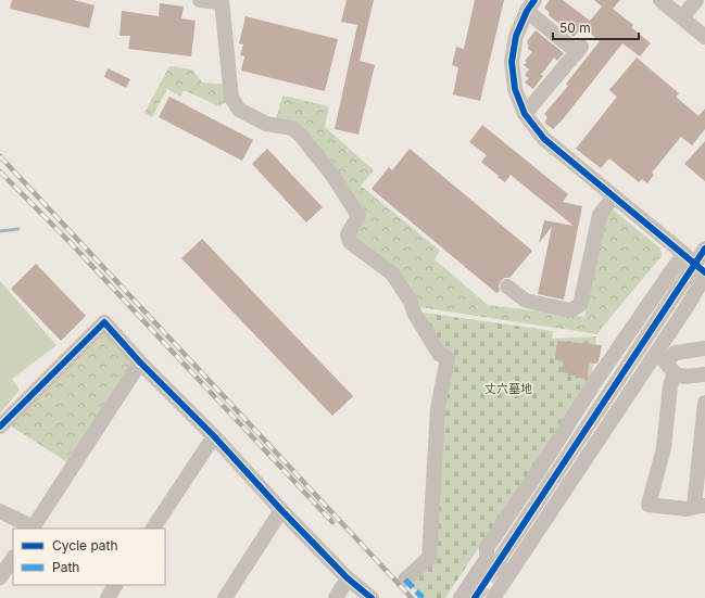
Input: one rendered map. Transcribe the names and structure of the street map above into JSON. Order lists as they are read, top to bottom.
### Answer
{
  "parks": ["丈六墓地"],
  "legend": ["Cycle path", "Path"],
  "scale_bar": "50 m"
}
